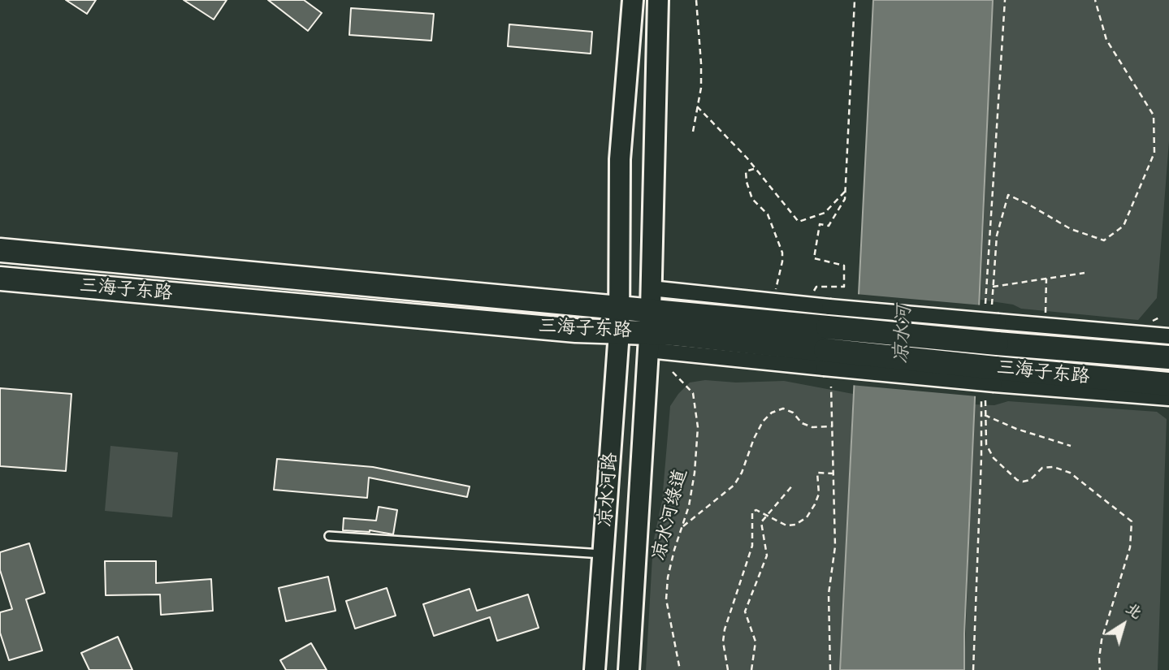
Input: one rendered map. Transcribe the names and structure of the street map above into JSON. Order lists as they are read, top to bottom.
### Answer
{
  "streets": {
    "main road": ["三海子东路"],
    "street": ["凉水河路"],
    "path": ["凉水河绿道"]
  },
  "crossings": [
    ["三海子东路", "凉水河路"]
  ],
  "water": ["凉水河"],
  "north": "top right"
}
